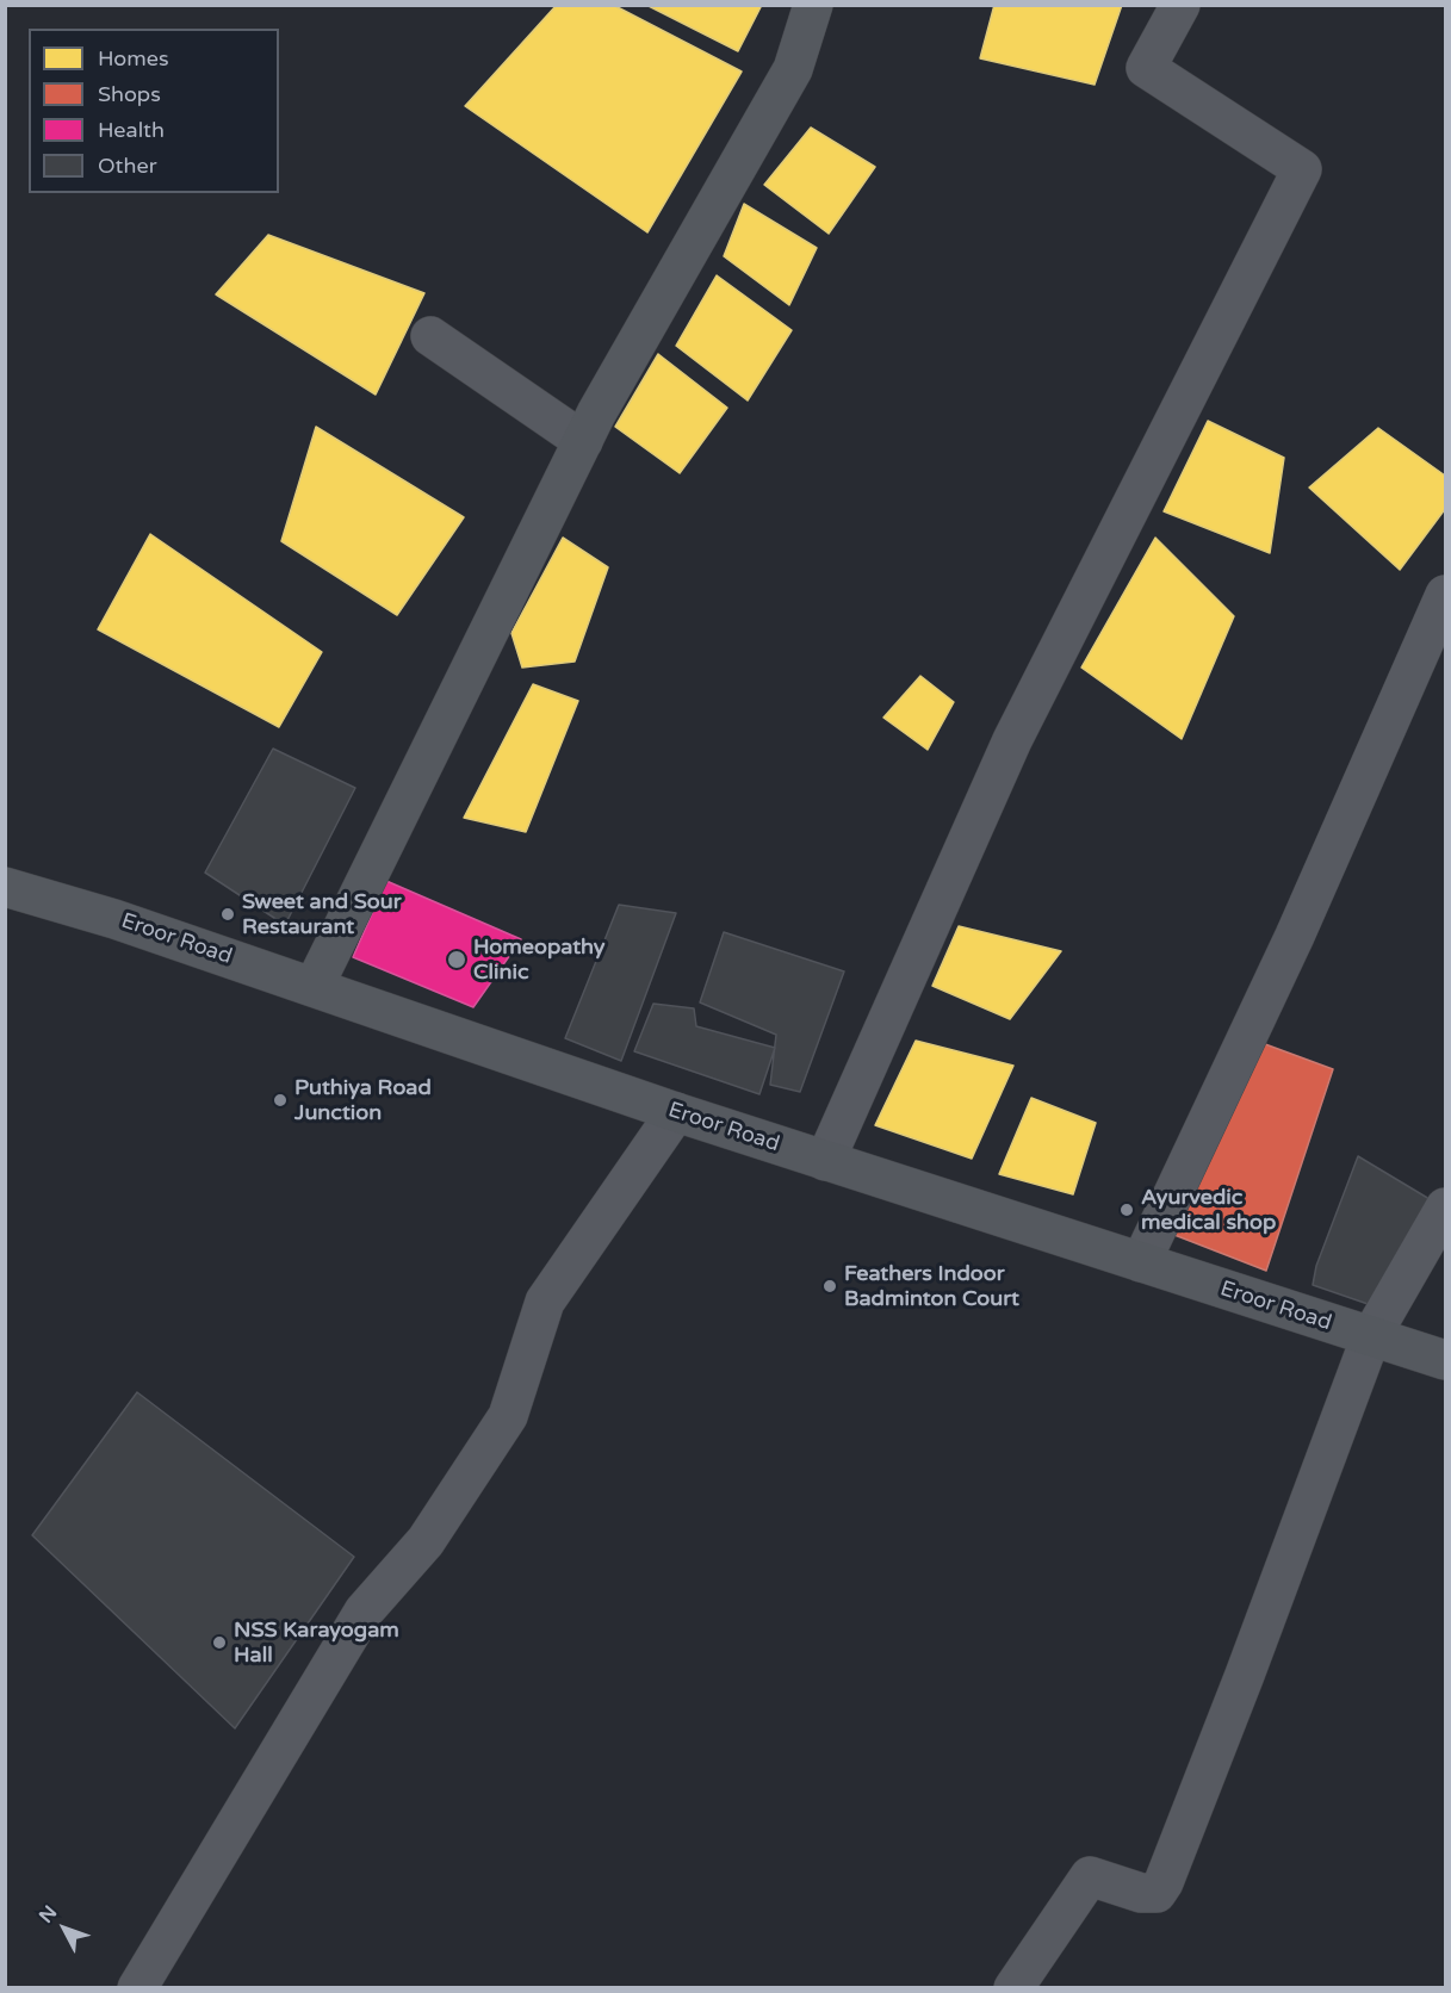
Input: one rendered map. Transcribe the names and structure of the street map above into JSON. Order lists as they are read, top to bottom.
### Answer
{
  "streets": {
    "main road": ["Eroor Road"]
  },
  "places": [
    "Sweet and Sour Restaurant",
    "Homeopathy Clinic",
    "Puthiya Road Junction",
    "Ayurvedic medical shop",
    "Feathers Indoor Badminton Court",
    "NSS Karayogam Hall"
  ],
  "legend": [
    "Homes",
    "Shops",
    "Health",
    "Other"
  ],
  "north": "top left"
}
